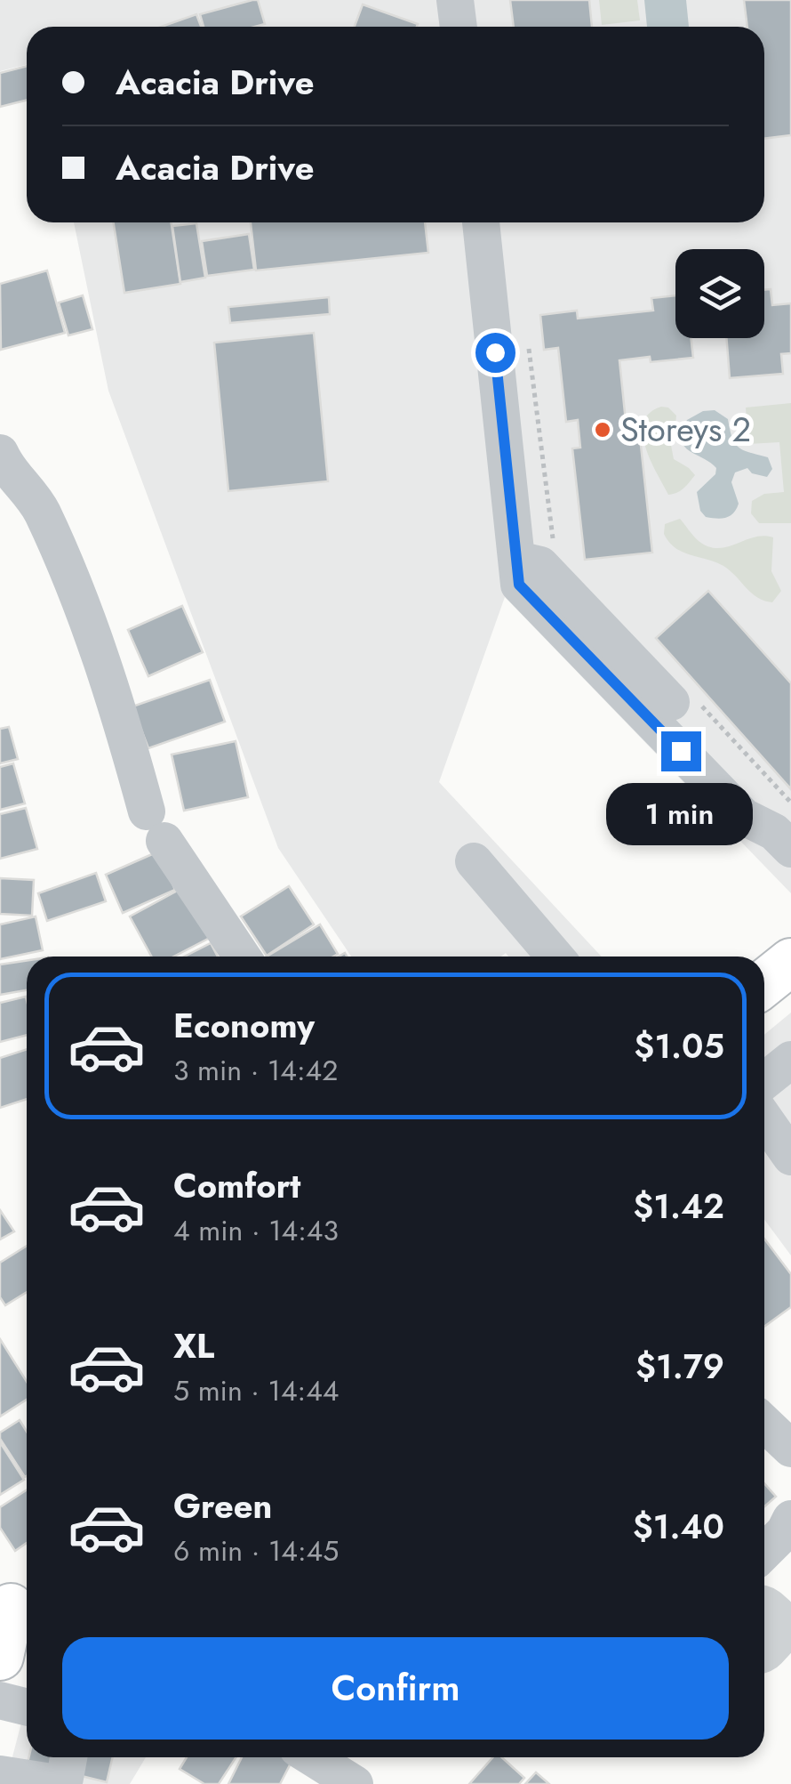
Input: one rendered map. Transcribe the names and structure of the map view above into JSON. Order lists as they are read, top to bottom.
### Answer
{
  "places": ["Storeys 2"],
  "page": {
    "banner": ["Acacia Drive", "Acacia Drive"],
    "bubble": "1 min",
    "list": [
      {
        "name": "Economy",
        "note": "3 min · 14:42",
        "value": "$1.05"
      },
      {
        "name": "Comfort",
        "note": "4 min · 14:43",
        "value": "$1.42"
      },
      {
        "name": "XL",
        "note": "5 min · 14:44",
        "value": "$1.79"
      },
      {
        "name": "Green",
        "note": "6 min · 14:45",
        "value": "$1.40"
      }
    ],
    "buttons": "Confirm"
  }
}
